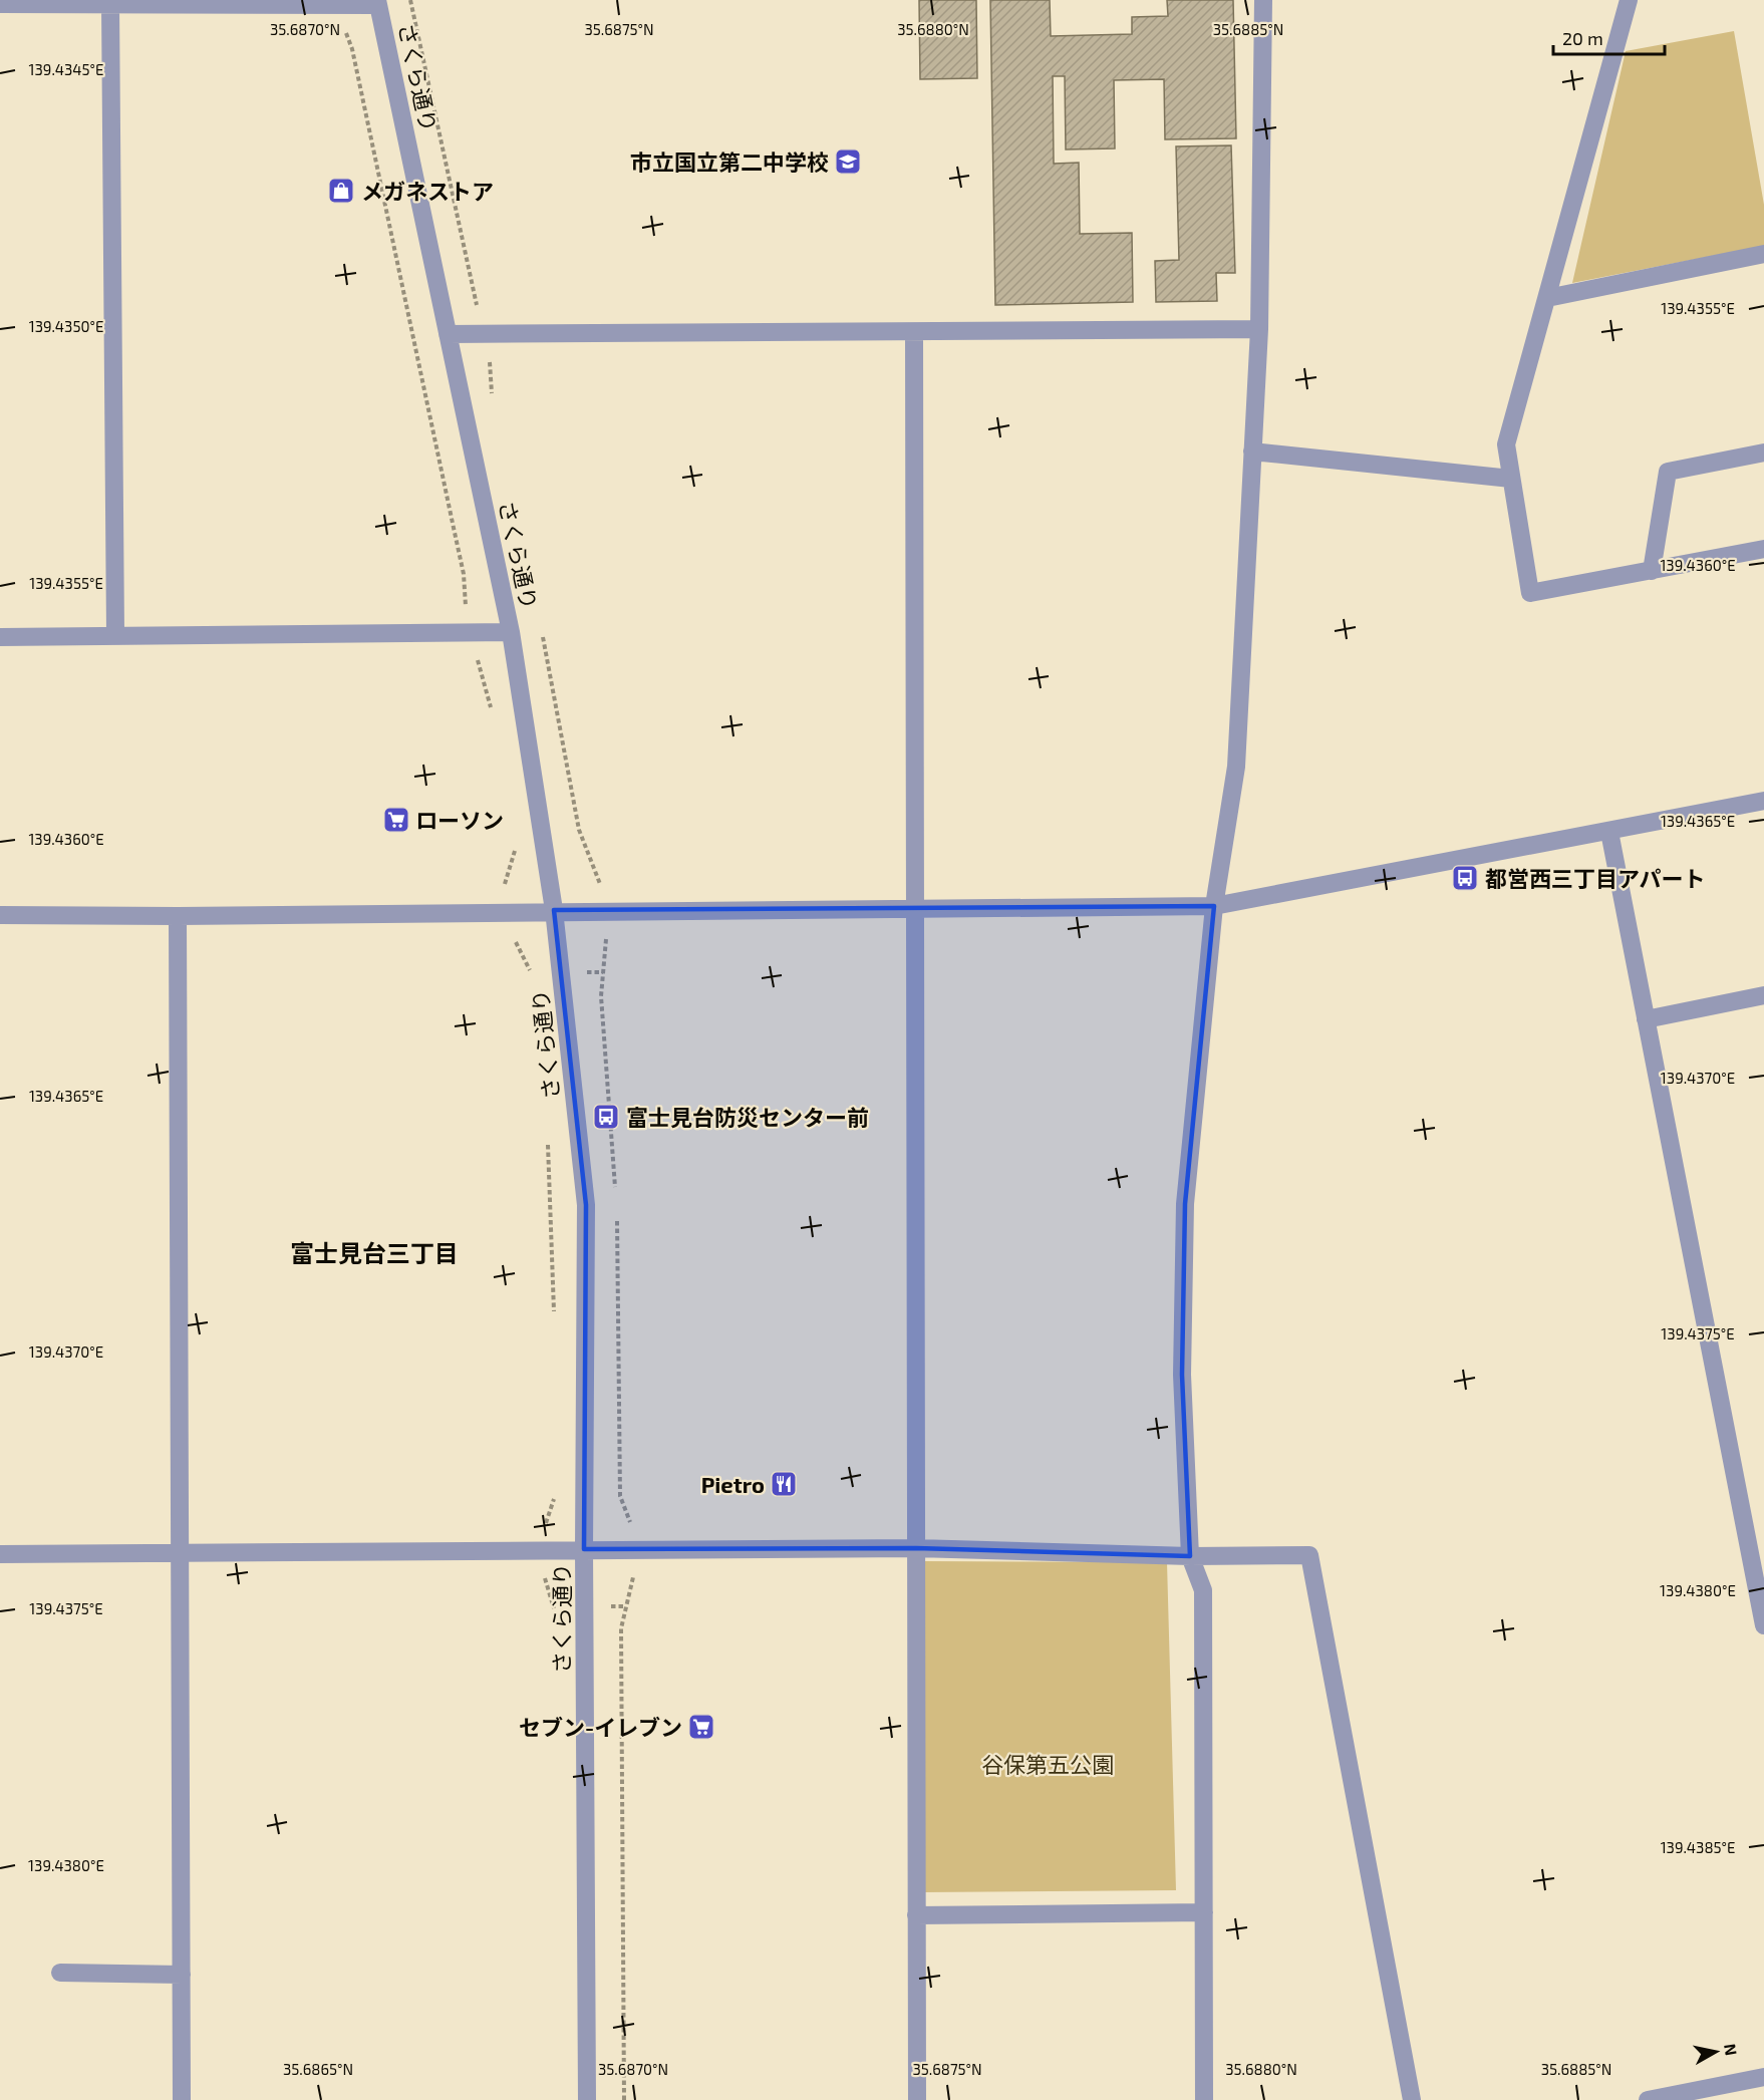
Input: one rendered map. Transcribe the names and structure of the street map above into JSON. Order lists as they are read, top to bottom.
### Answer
{
  "streets": {
    "street": ["さくら通り"]
  },
  "districts": ["富士見台三丁目"],
  "parks": ["谷保第五公園"],
  "places": {
    "school or university": ["市立国立第二中学校"],
    "shop": ["メガネストア"],
    "supermarket": ["ローソン", "セブン-イレブン"],
    "bus stop": ["都営西三丁目アパート", "富士見台防災センター前"],
    "restaurant": ["Pietro"]
  },
  "scale_bar": "20 m",
  "north": "right",
  "coordinates": [
    "35.6870°N",
    "35.6875°N",
    "35.6880°N",
    "35.6885°N",
    "139.4345°E",
    "139.4355°E",
    "139.4350°E",
    "139.4360°E",
    "139.4365°E",
    "139.4370°E",
    "139.4375°E",
    "139.4380°E",
    "139.4385°E",
    "35.6865°N"
  ]
}
